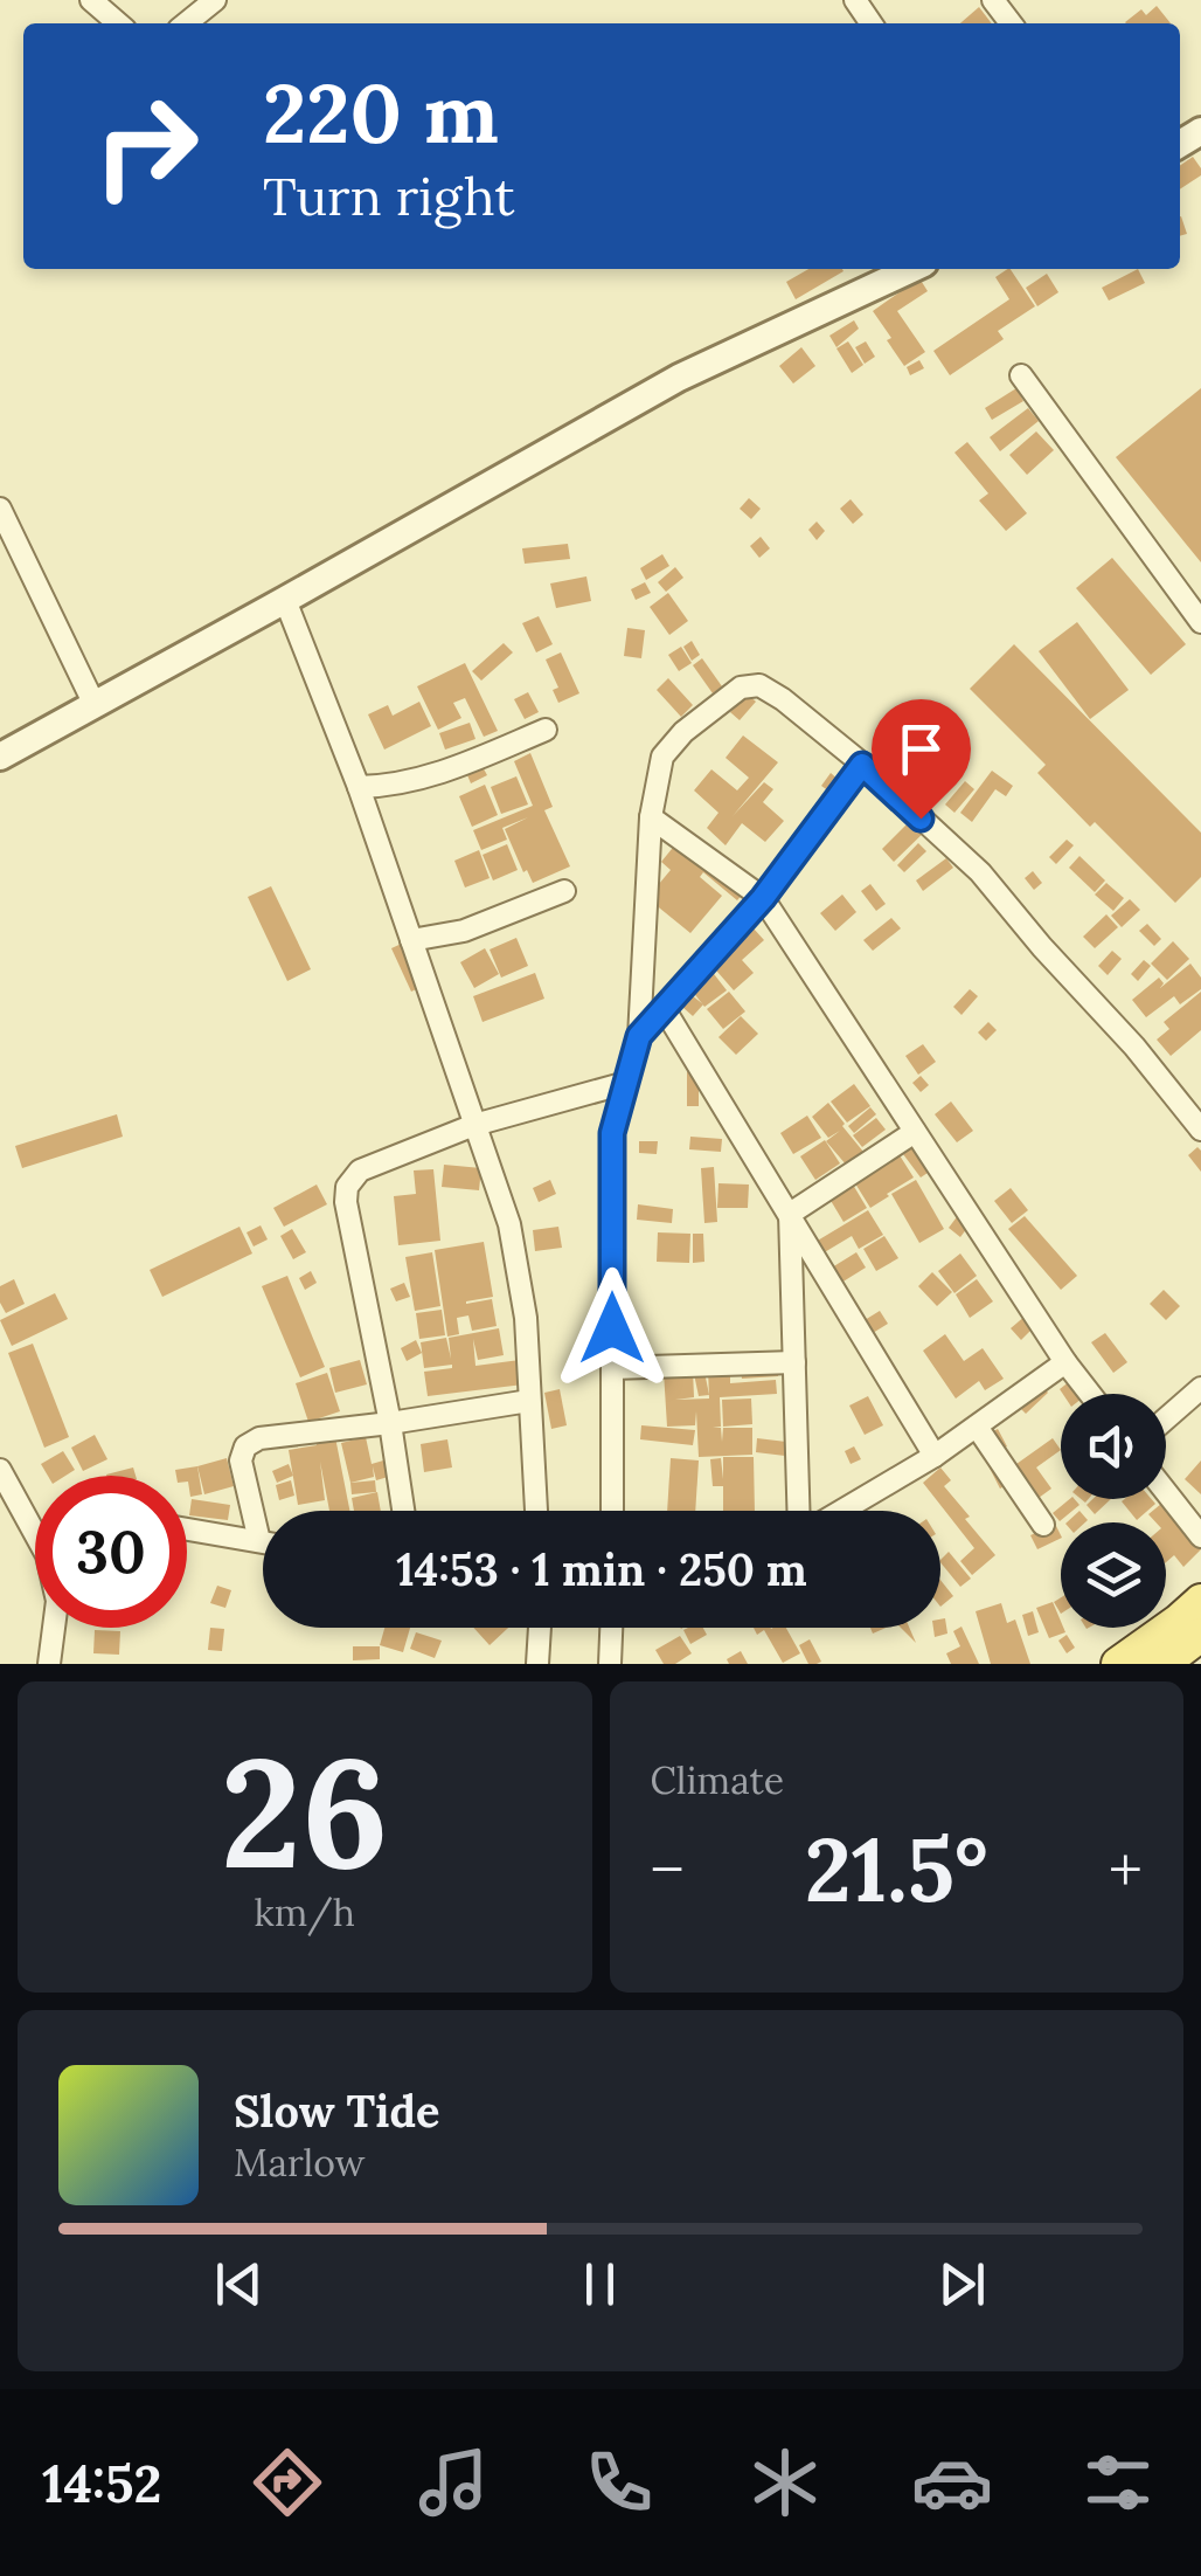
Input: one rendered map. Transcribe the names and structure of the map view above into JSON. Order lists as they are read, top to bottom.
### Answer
{
  "page": {
    "turn": ["220 m", "Turn right"],
    "limit": "30",
    "trip": "14:53 · 1 min · 250 m",
    "tile": [
      ["26", "km/h"],
      "Climate"
    ],
    "heat": ["−", "21.5°", "+"],
    "song": ["Slow Tide", "Marlow"],
    "tabs": "14:52"
  }
}
